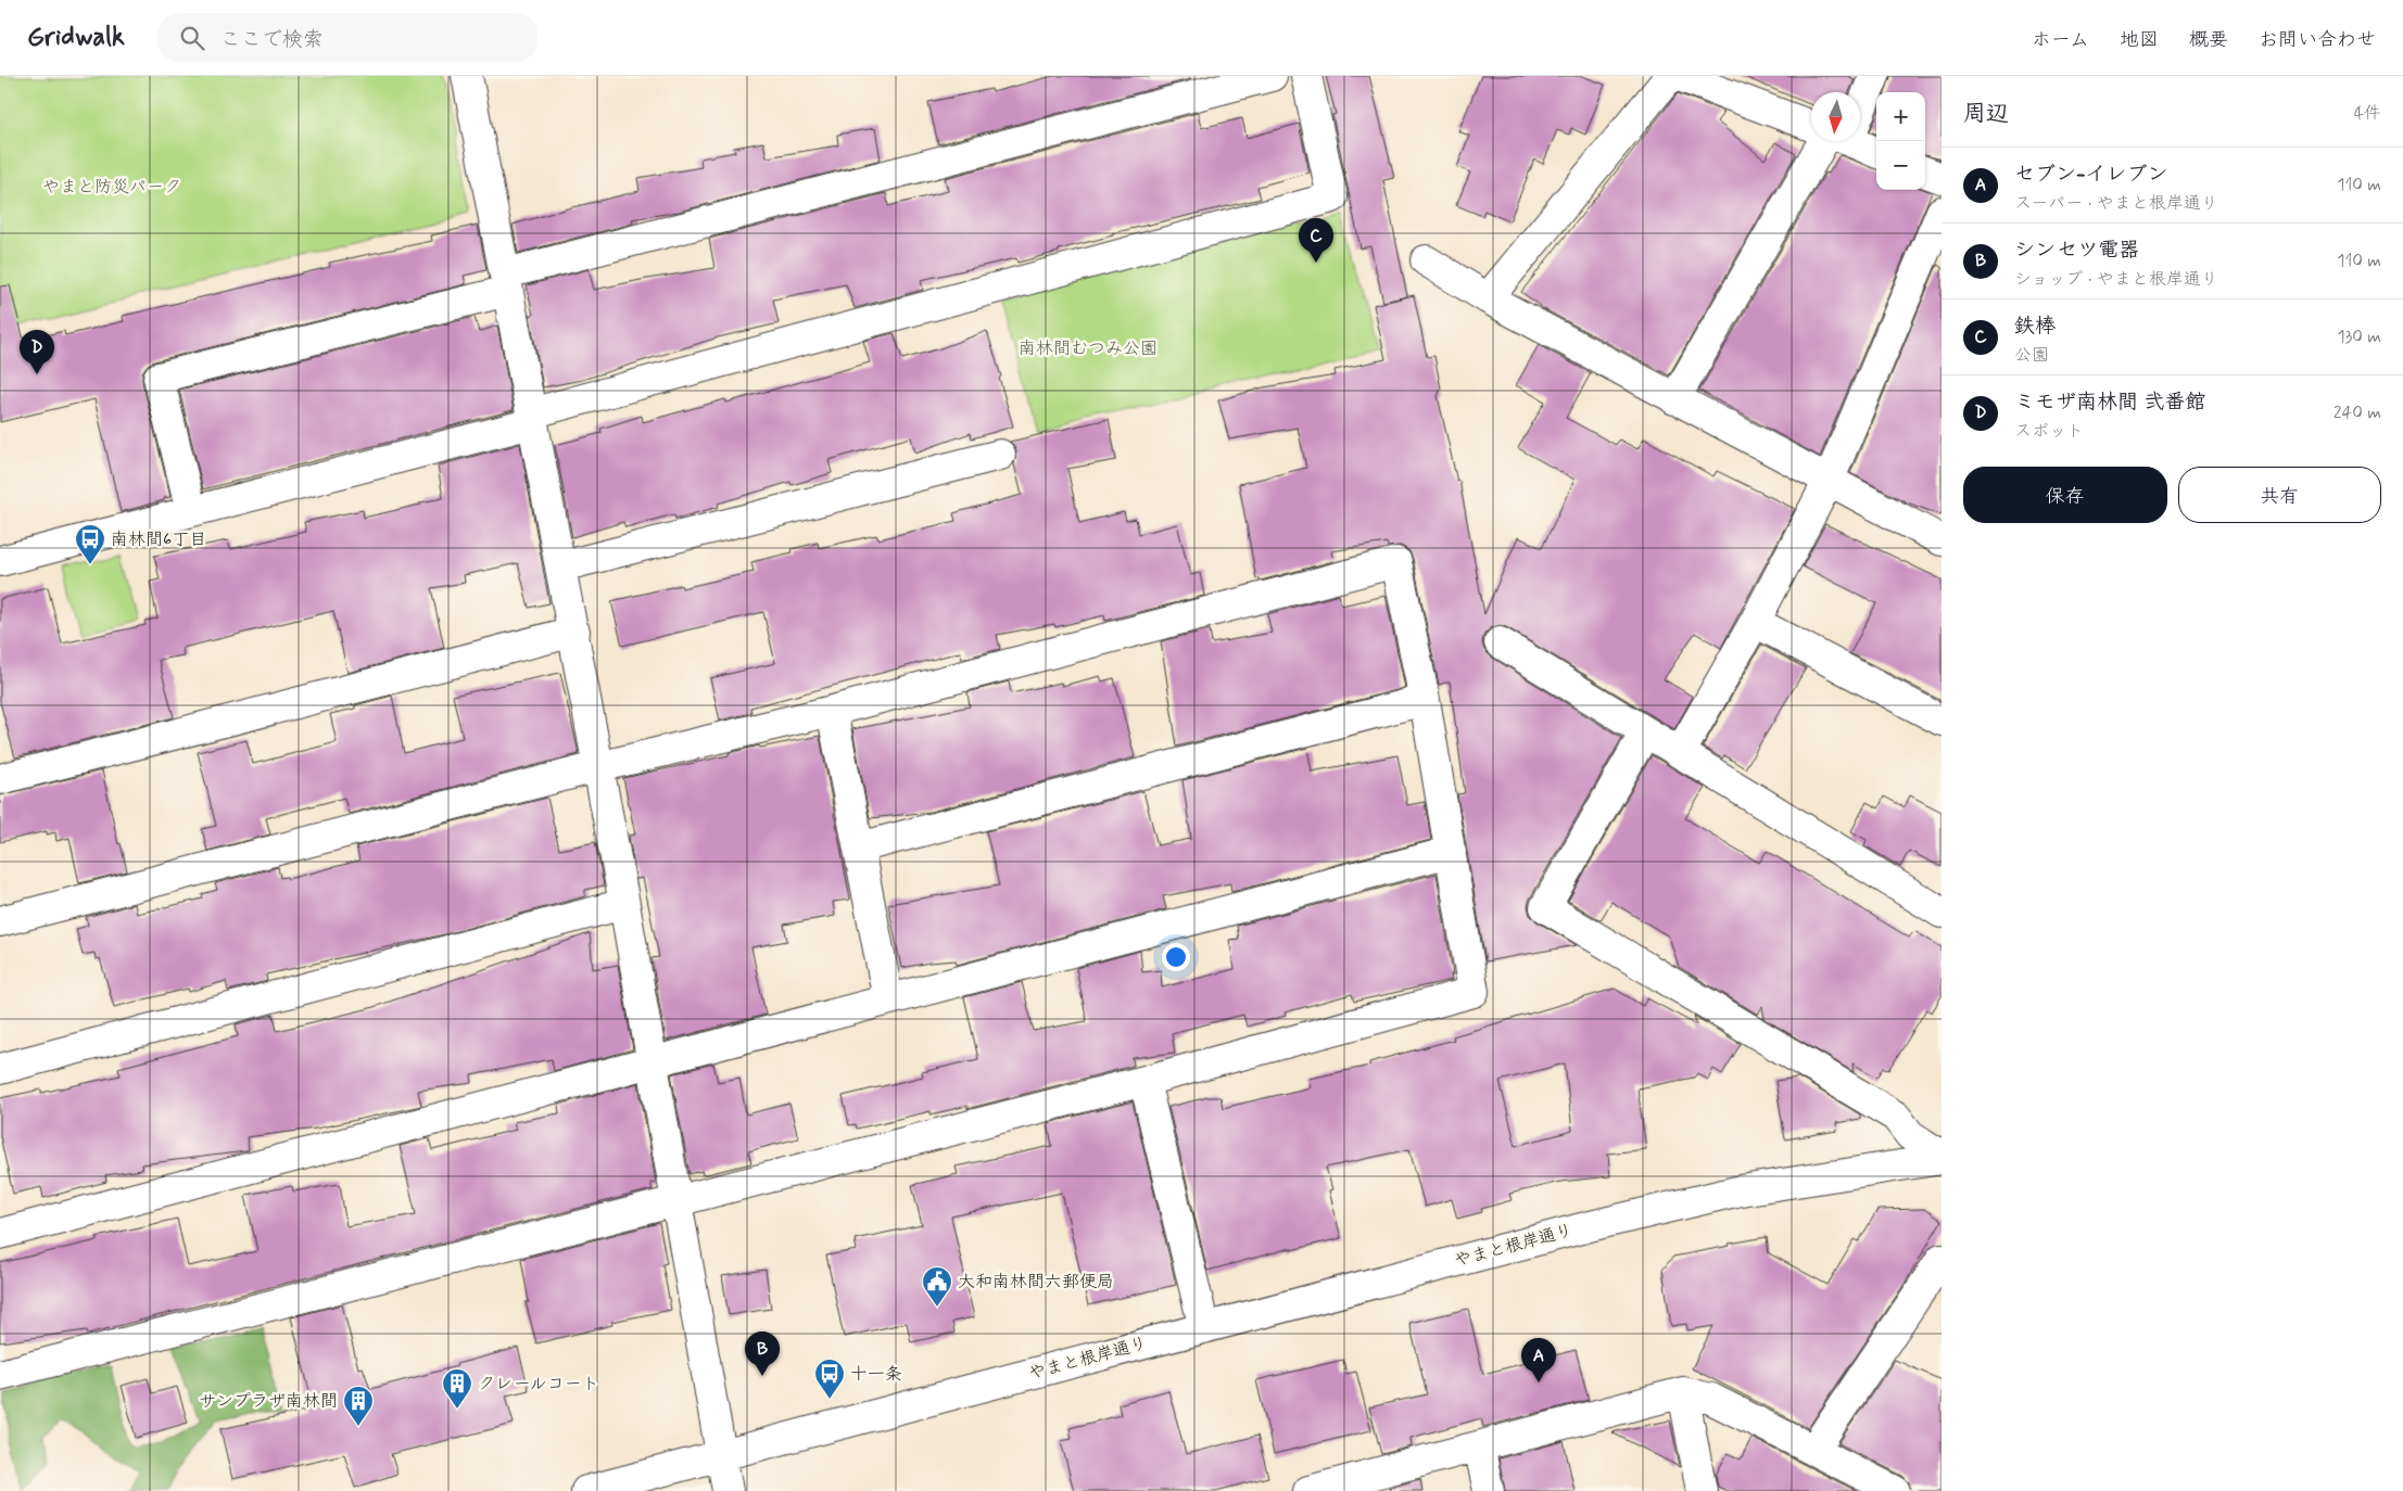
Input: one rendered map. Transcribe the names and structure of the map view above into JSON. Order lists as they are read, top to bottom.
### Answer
{
  "streets": {
    "street": ["やまと根岸通り"]
  },
  "parks": ["やまと防災パーク", "南林間むつみ公園"],
  "places": {
    "bus stop": ["南林間6丁目", "十一条"],
    "public building": ["大和南林間六郵便局"],
    "building": ["クレールコート", "サンプラザ南林間"]
  },
  "north": "bottom",
  "page": {
    "header": "Gridwalk",
    "search": "ここで検索",
    "nav": [
      "ホーム",
      "地図",
      "概要",
      "お問い合わせ"
    ],
    "heading": ["周辺", "4件"],
    "map_buttons": ["+", "−"],
    "list": [
      {
        "mark": "A",
        "name": "セブン-イレブン",
        "note": "スーパー · やまと根岸通り",
        "value": "110 m"
      },
      {
        "mark": "B",
        "name": "シンセツ電器",
        "note": "ショップ · やまと根岸通り",
        "value": "110 m"
      },
      {
        "mark": "C",
        "name": "鉄棒",
        "note": "公園",
        "value": "130 m"
      },
      {
        "mark": "D",
        "name": "ミモザ南林間 弐番館",
        "note": "スポット",
        "value": "240 m"
      }
    ],
    "pins": [
      "C",
      "D",
      "B",
      "A"
    ],
    "buttons": ["保存", "共有"]
  }
}
